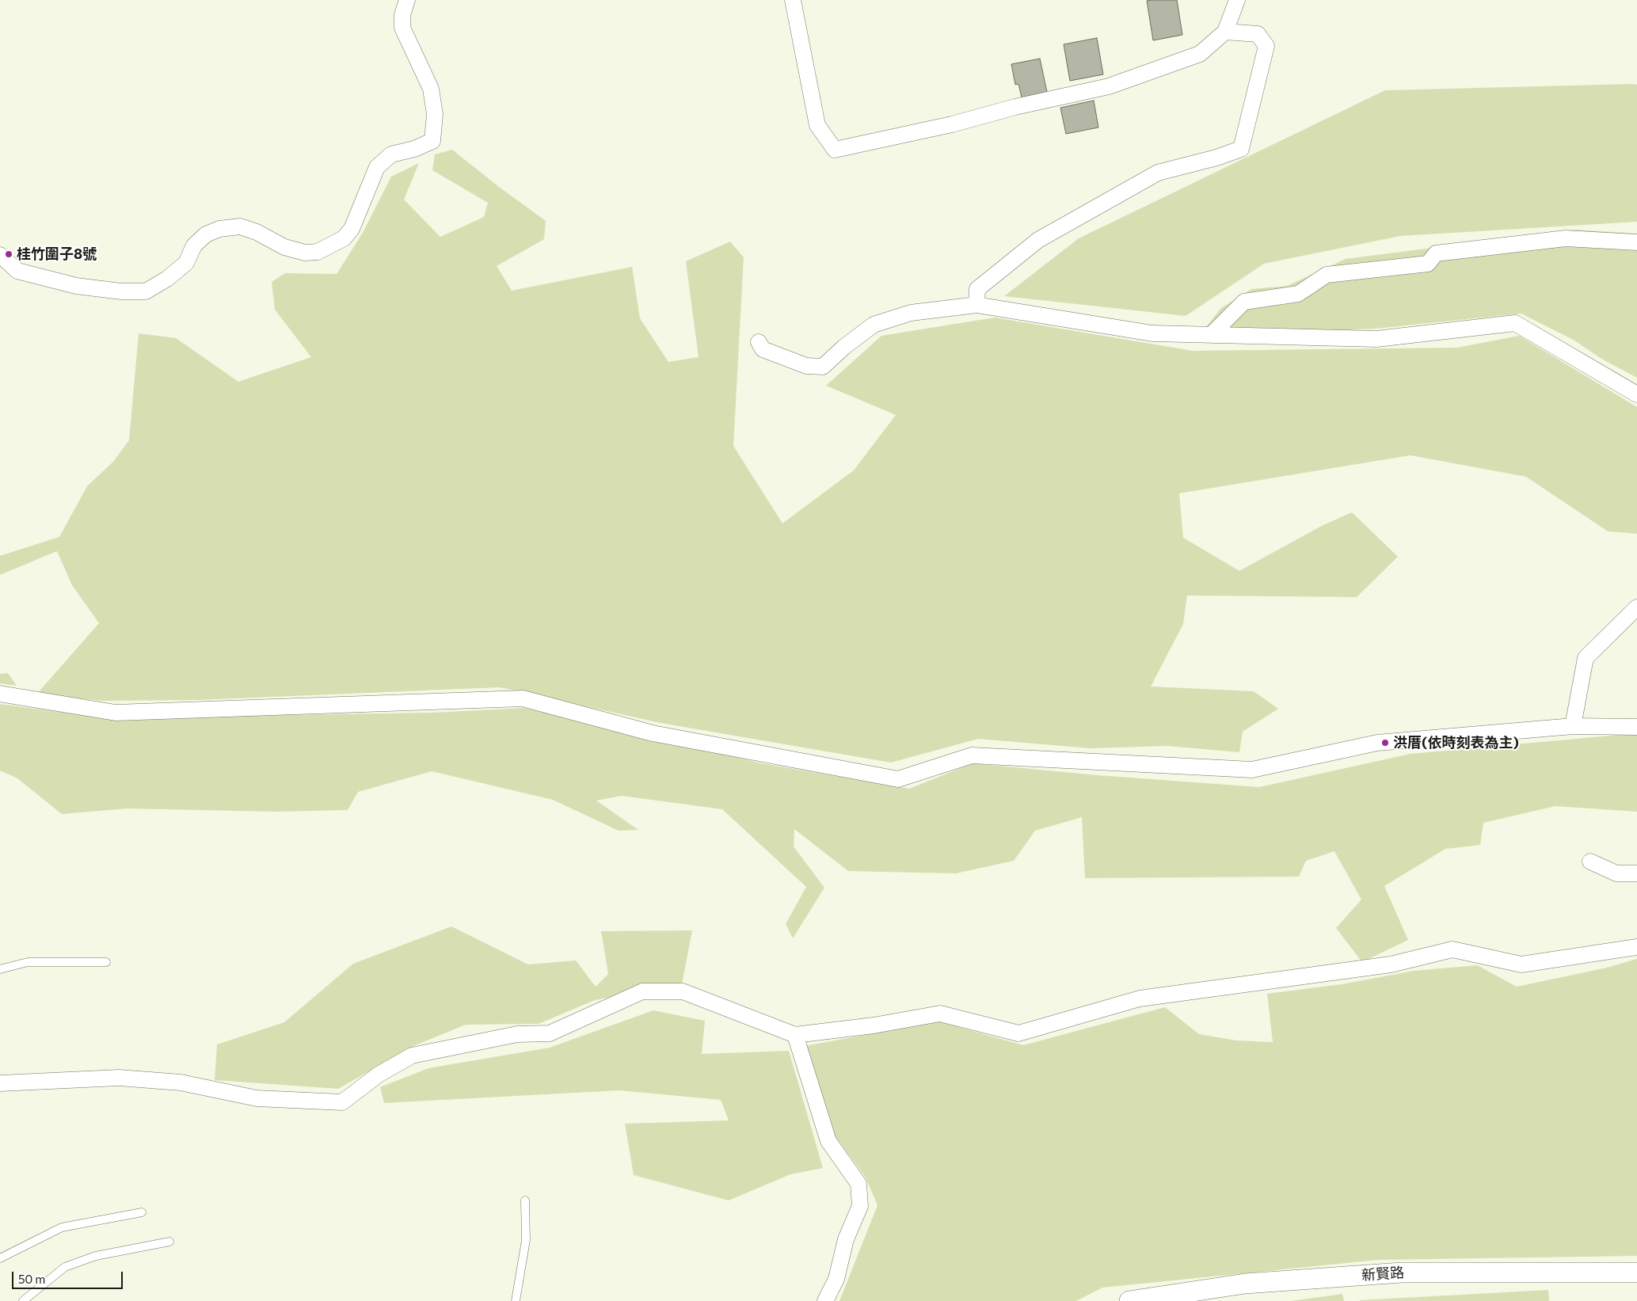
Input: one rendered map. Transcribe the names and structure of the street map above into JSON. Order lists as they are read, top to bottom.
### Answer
{
  "streets": {
    "street": ["新賢路"]
  },
  "places": ["桂竹圍子8號", "洪厝(依時刻表為主)"],
  "scale_bar": "50 m"
}
